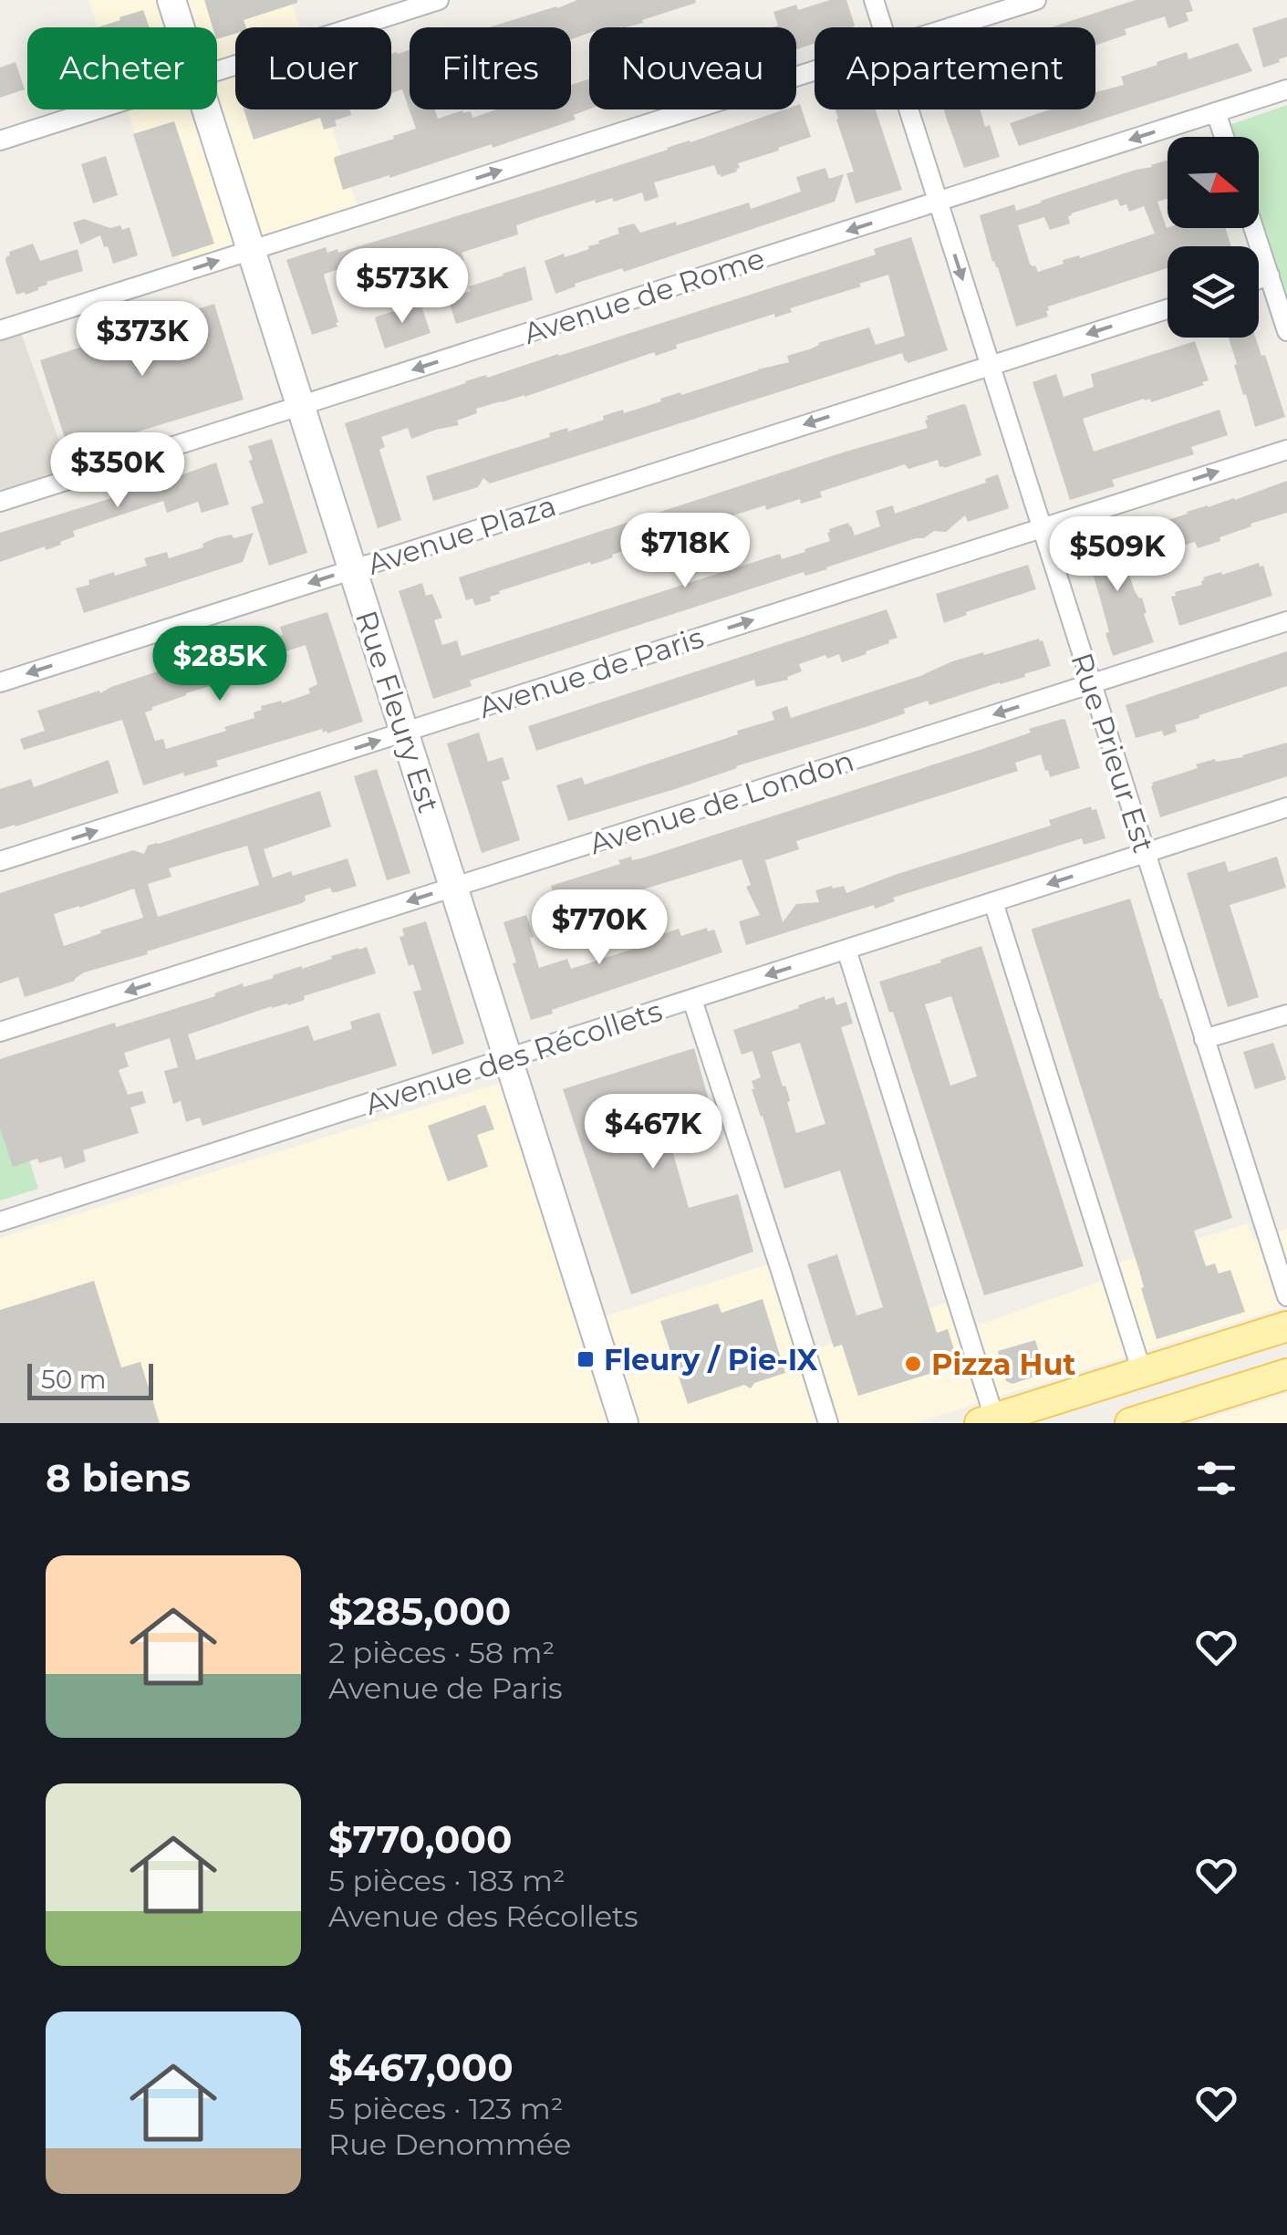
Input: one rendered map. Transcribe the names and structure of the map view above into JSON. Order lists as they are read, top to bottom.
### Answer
{
  "streets": {
    "street": [
      "Avenue de Rome",
      "Avenue Plaza",
      "Avenue de Paris",
      "Rue Fleury Est",
      "Rue Prieur Est",
      "Avenue de London",
      "Avenue des Récollets"
    ]
  },
  "crossings": [
    ["Avenue de Rome", "Rue Fleury Est"],
    ["Avenue de Rome", "Rue Prieur Est"],
    ["Avenue Plaza", "Rue Fleury Est"],
    ["Avenue Plaza", "Rue Prieur Est"],
    ["Avenue de Paris", "Rue Fleury Est"],
    ["Avenue de Paris", "Rue Prieur Est"],
    ["Rue Fleury Est", "Avenue de London"],
    ["Rue Fleury Est", "Avenue des Récollets"],
    ["Rue Prieur Est", "Avenue de London"],
    ["Rue Prieur Est", "Avenue des Récollets"]
  ],
  "one_way": ["Avenue Plaza", "Avenue de Paris", "Avenue de London"],
  "places": {
    "transit": ["Fleury / Pie-IX"],
    "other": ["Pizza Hut"]
  },
  "scale_bar": "50 m",
  "north": "right",
  "page": {
    "chip": [
      "Acheter",
      "Louer",
      "Filtres",
      "Nouveau",
      "Appartement"
    ],
    "price": [
      "$573K",
      "$373K",
      "$350K",
      "$718K",
      "$509K",
      "$285K",
      "$770K",
      "$467K"
    ],
    "scale": "50 m",
    "heading": "8 biens",
    "list": [
      {
        "name": "$285,000",
        "note": "2 pièces · 58 m² · Avenue de Paris"
      },
      {
        "name": "$770,000",
        "note": "5 pièces · 183 m² · Avenue des Récollets"
      },
      {
        "name": "$467,000",
        "note": "5 pièces · 123 m² · Rue Denommée"
      }
    ]
  }
}
